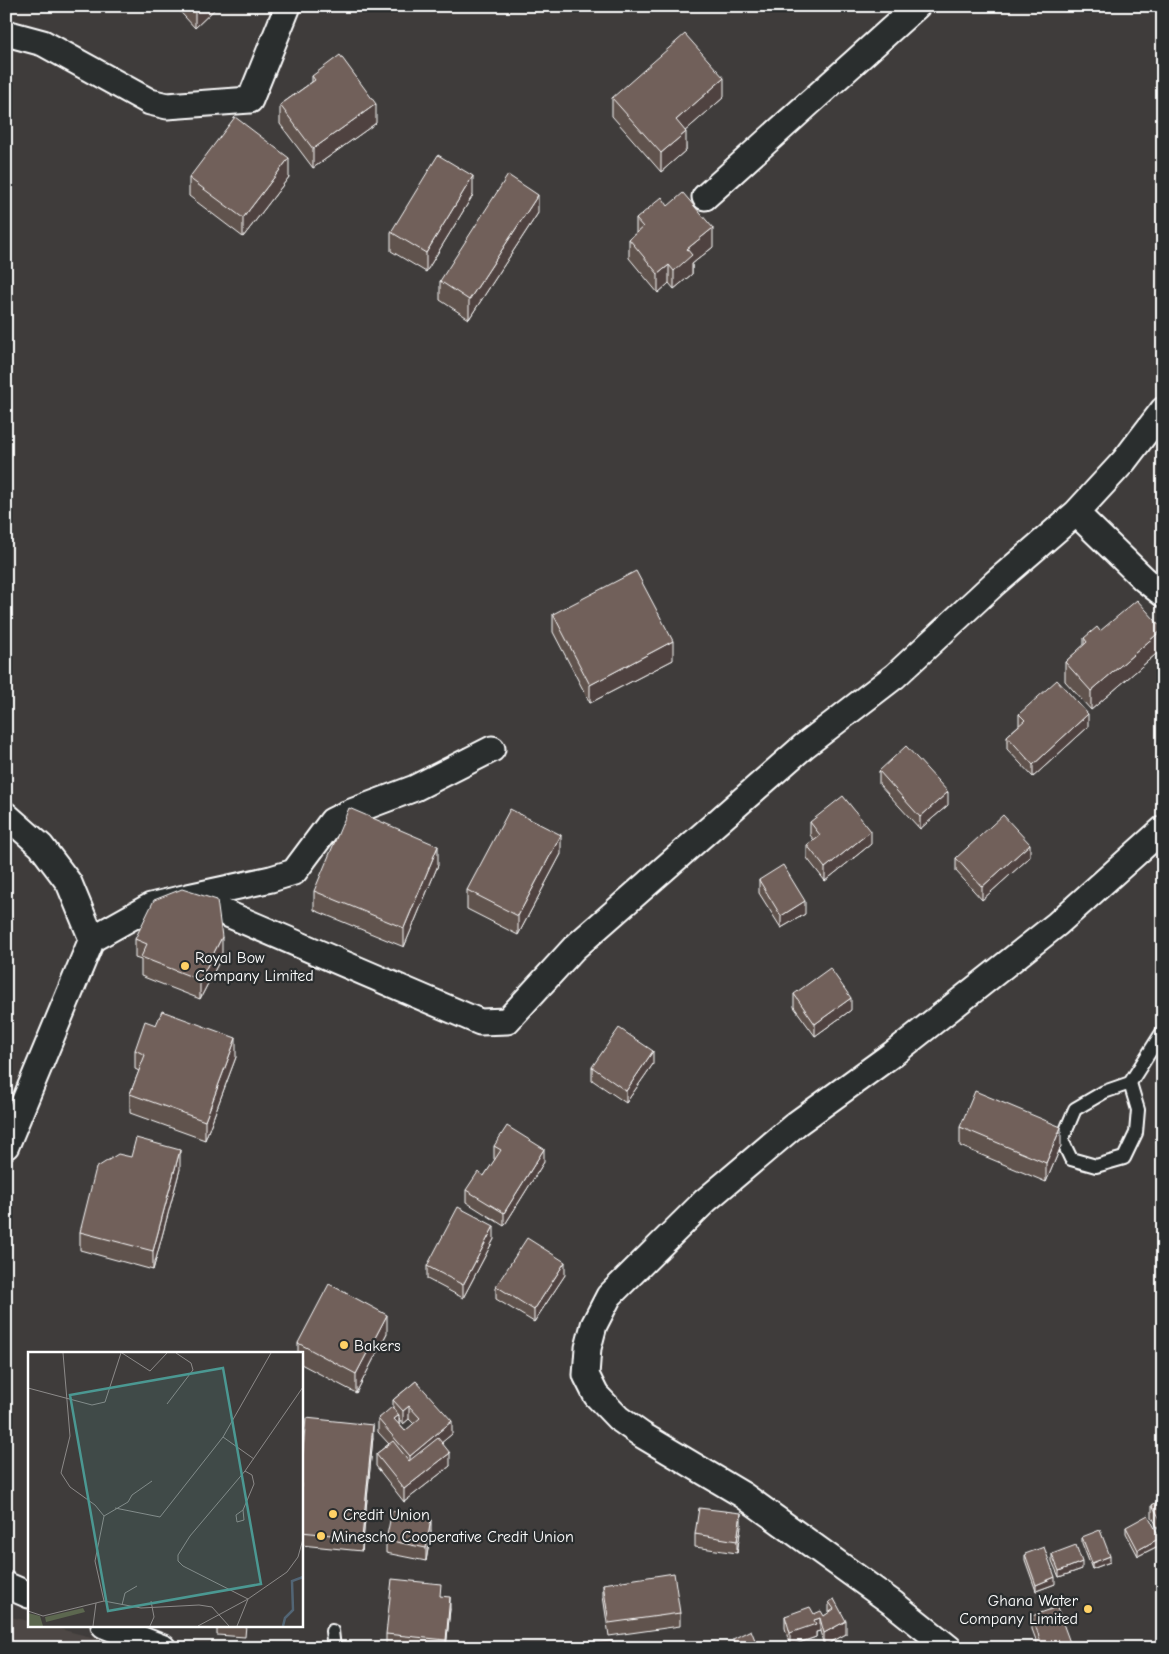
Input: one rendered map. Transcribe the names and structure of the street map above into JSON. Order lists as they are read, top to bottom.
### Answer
{
  "places": [
    "Royal Bow Company Limited",
    "Bakers",
    "Credit Union",
    "Minescho Cooperative Credit Union",
    "Ghana Water Company Limited"
  ]
}
